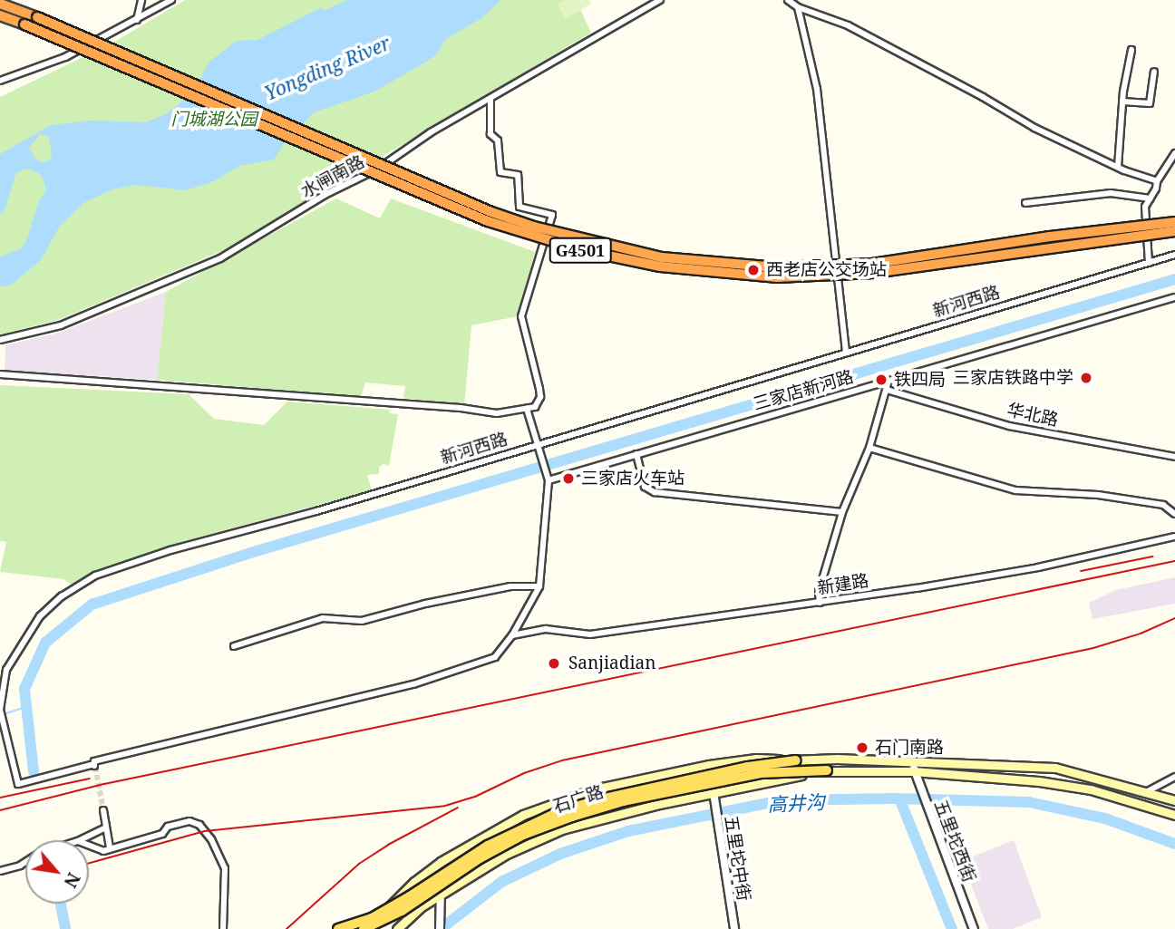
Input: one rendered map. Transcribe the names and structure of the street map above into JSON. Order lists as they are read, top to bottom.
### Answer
{
  "streets": {
    "highway": ["G4501"],
    "main road": ["石广路"],
    "street": [
      "水闸南路",
      "新河西路",
      "三家店新河路",
      "华北路",
      "新建路",
      "五里坨西街",
      "五里坨中街"
    ]
  },
  "crossings": [
    ["新河西路", "新建路"]
  ],
  "water": ["Yongding River", "高井沟"],
  "parks": ["门城湖公园"],
  "places": [
    "西老店公交场站",
    "三家店铁路中学",
    "铁四局",
    "三家店火车站",
    "Sanjiadian",
    "石门南路"
  ],
  "north": "bottom right"
}
